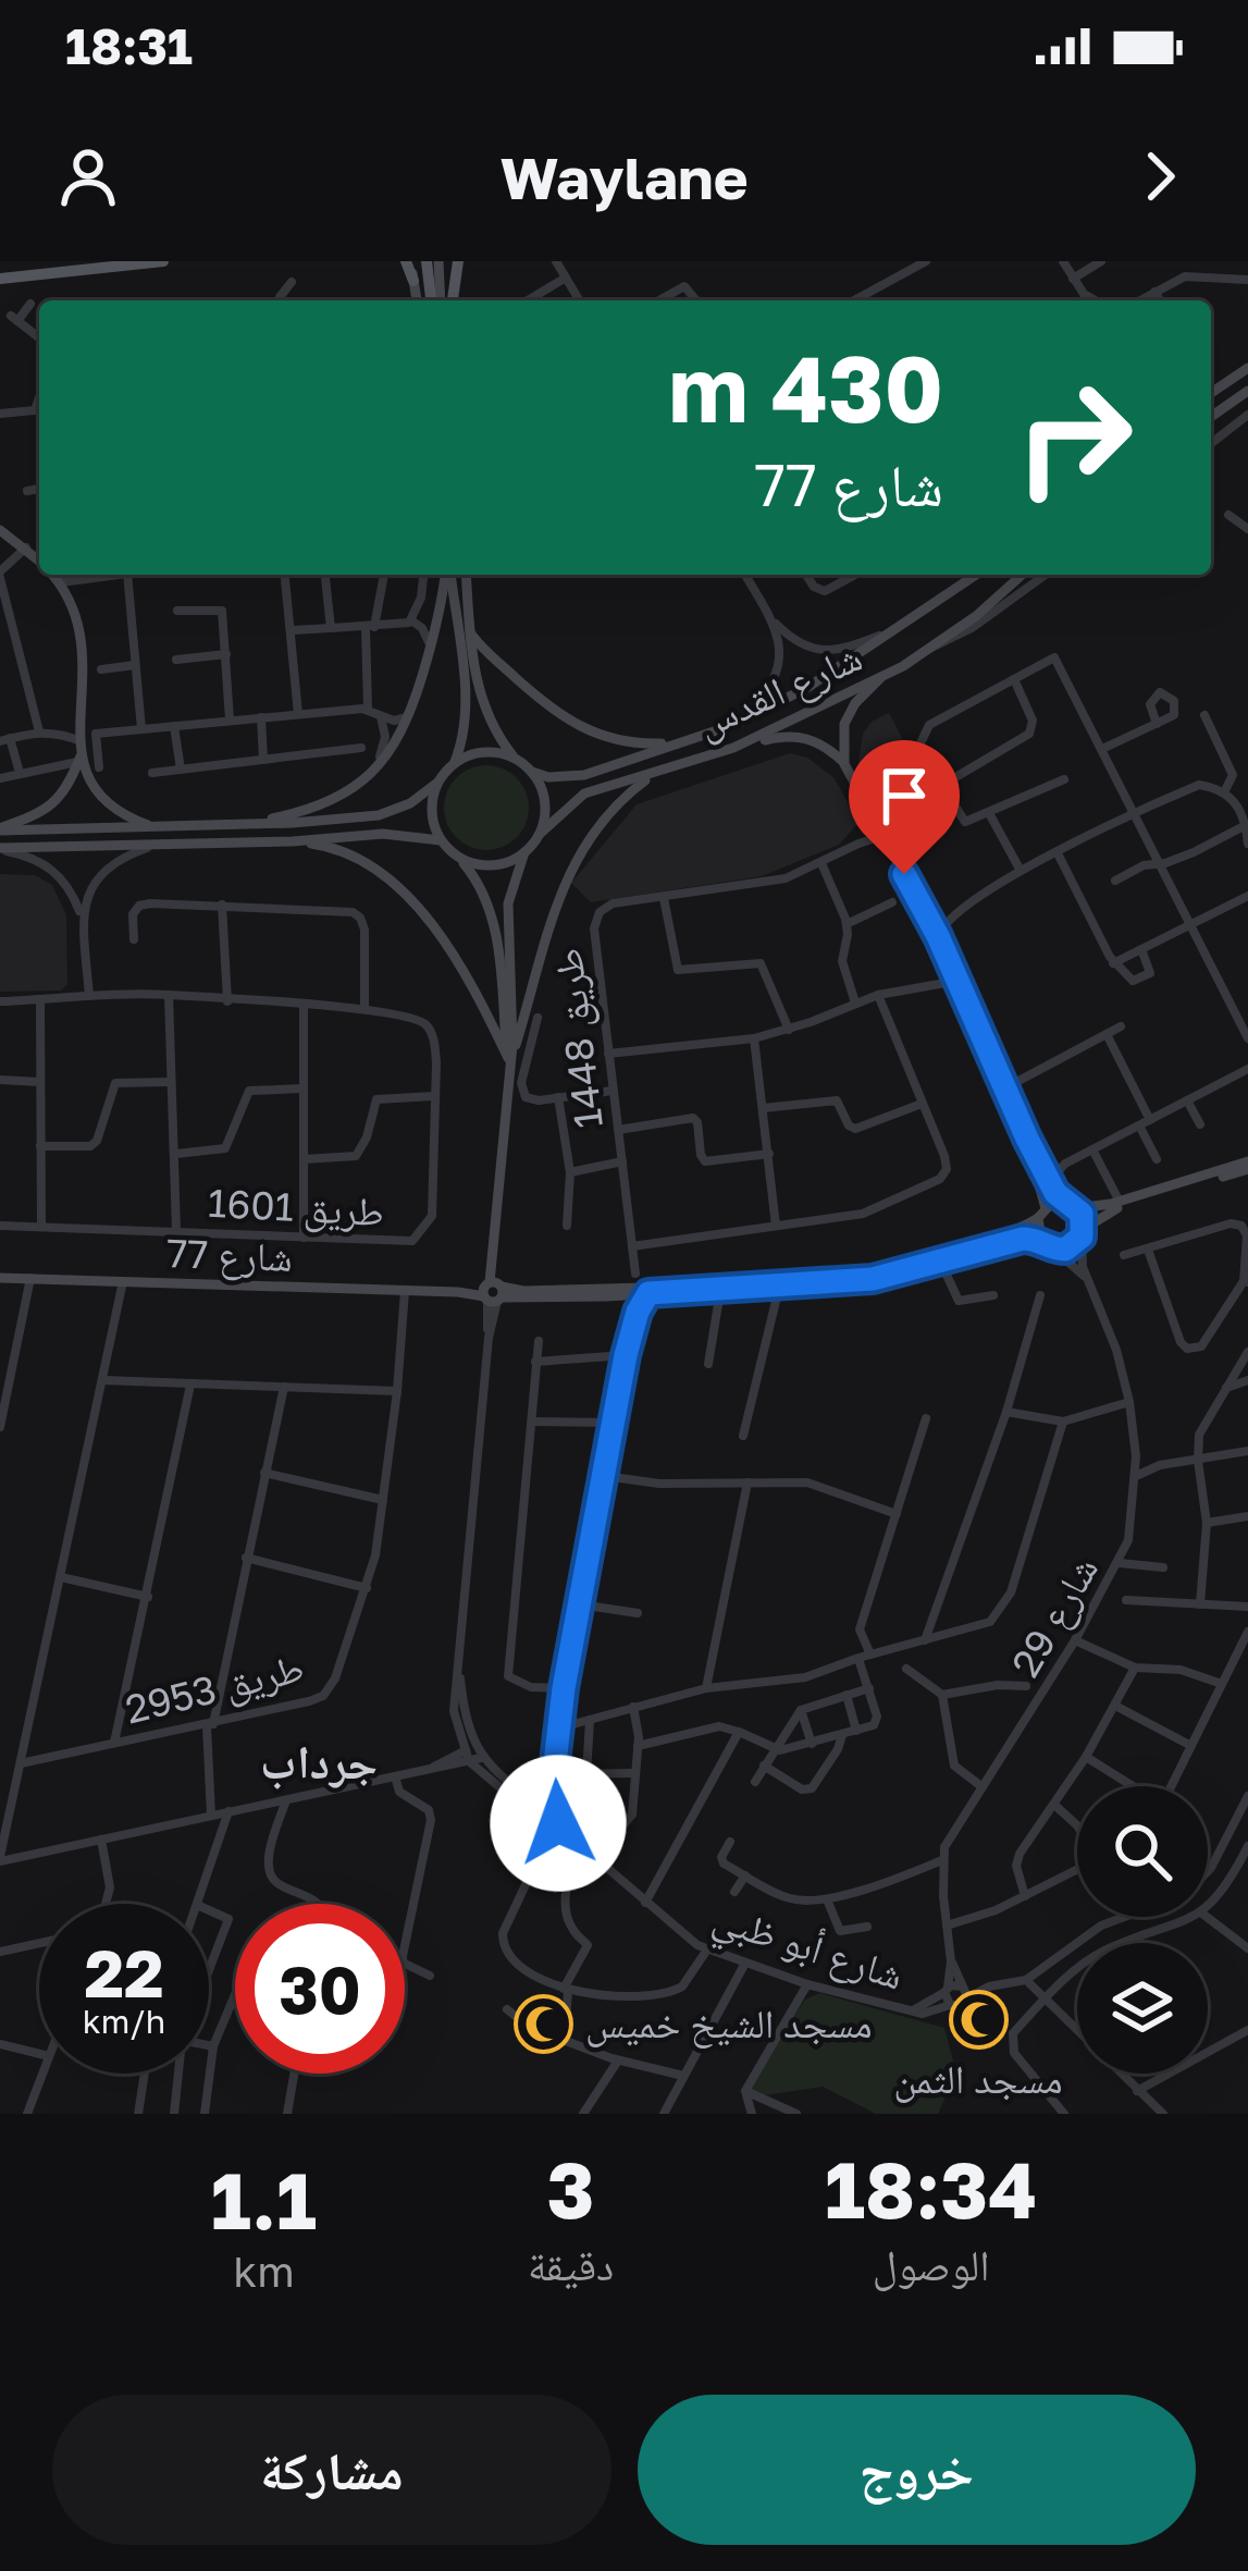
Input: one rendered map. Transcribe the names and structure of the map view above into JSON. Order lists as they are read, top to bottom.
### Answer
{
  "streets": {
    "main road": ["شارع القدس", "شارع 77"],
    "street": [
      "طريق 1448",
      "طريق 1601",
      "شارع 29",
      "طريق 2953",
      "شارع أبو ظبي"
    ]
  },
  "crossings": [
    ["طريق 1448", "شارع 77"],
    ["شارع 77", "شارع 29"],
    ["شارع 77", "طريق 2953"]
  ],
  "districts": ["جرداب"],
  "places": {
    "mosque": ["مسجد الثمن", "مسجد الشيخ خميس"]
  },
  "page": {
    "status": "18:31",
    "header": "Waylane",
    "turn": ["430 m", "شارع 77"],
    "speed": "22 km/h",
    "limit": "30",
    "eta": [
      "18:34",
      "الوصول",
      "3",
      "دقيقة",
      "1.1",
      "km"
    ],
    "buttons": ["خروج", "مشاركة"]
  }
}
